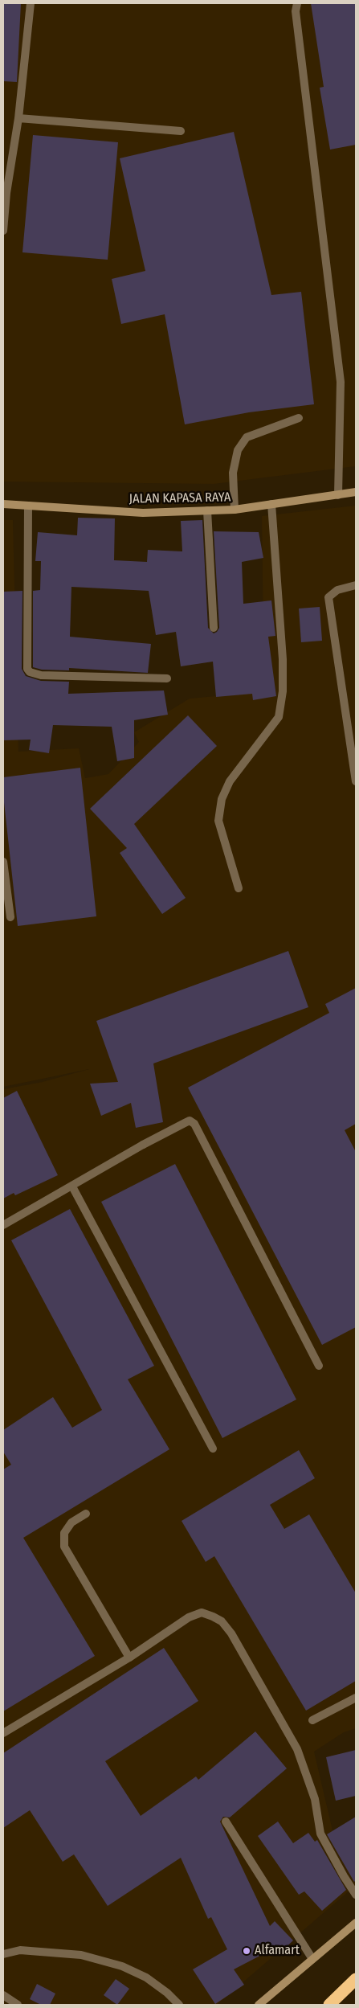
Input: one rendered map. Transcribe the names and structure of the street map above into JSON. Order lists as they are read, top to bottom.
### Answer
{
  "streets": {
    "main road": ["JALAN KAPASA RAYA"]
  },
  "places": ["Alfamart"]
}
